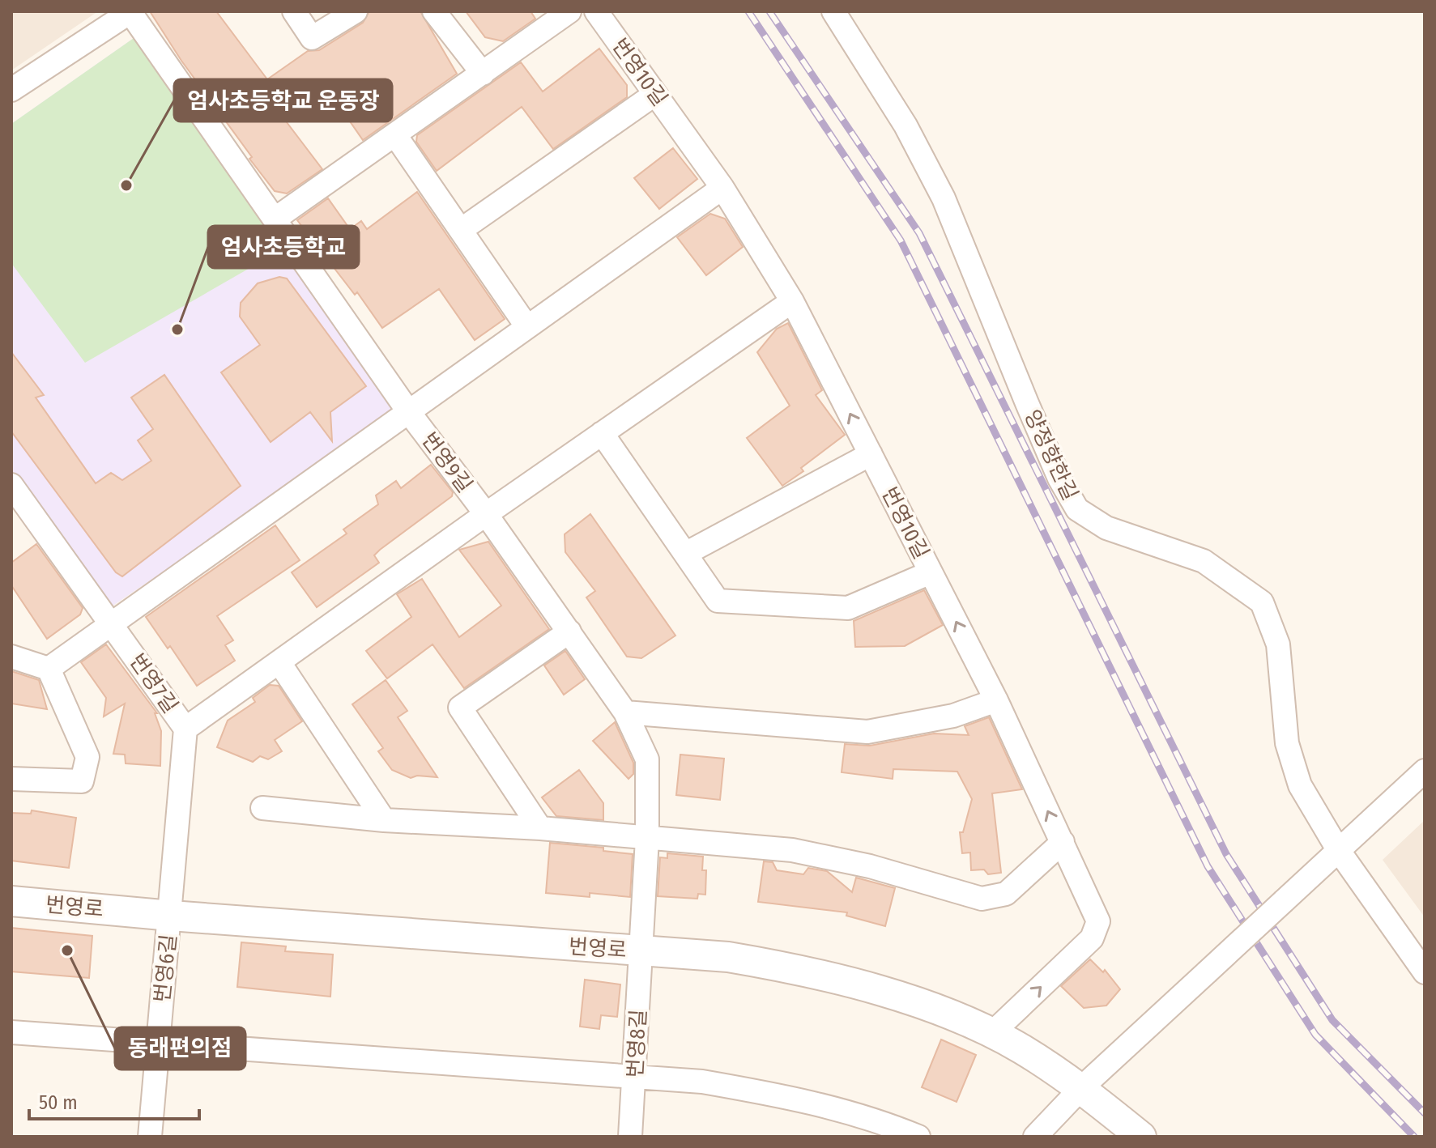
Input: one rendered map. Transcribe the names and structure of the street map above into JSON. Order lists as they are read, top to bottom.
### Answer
{
  "streets": {
    "street": [
      "번영10길",
      "양정향한길",
      "번영9길",
      "번영7길",
      "번영로",
      "번영6길",
      "번영8길"
    ]
  },
  "crossings": [
    ["번영10길", "번영로"],
    ["번영9길", "번영로"],
    ["번영9길", "번영8길"],
    ["번영7길", "번영로"],
    ["번영7길", "번영6길"],
    ["번영로", "번영6길"],
    ["번영로", "번영8길"]
  ],
  "one_way": ["번영10길"],
  "places": ["엄사초등학교 운동장", "엄사초등학교", "동래편의점"],
  "scale_bar": "50 m"
}
